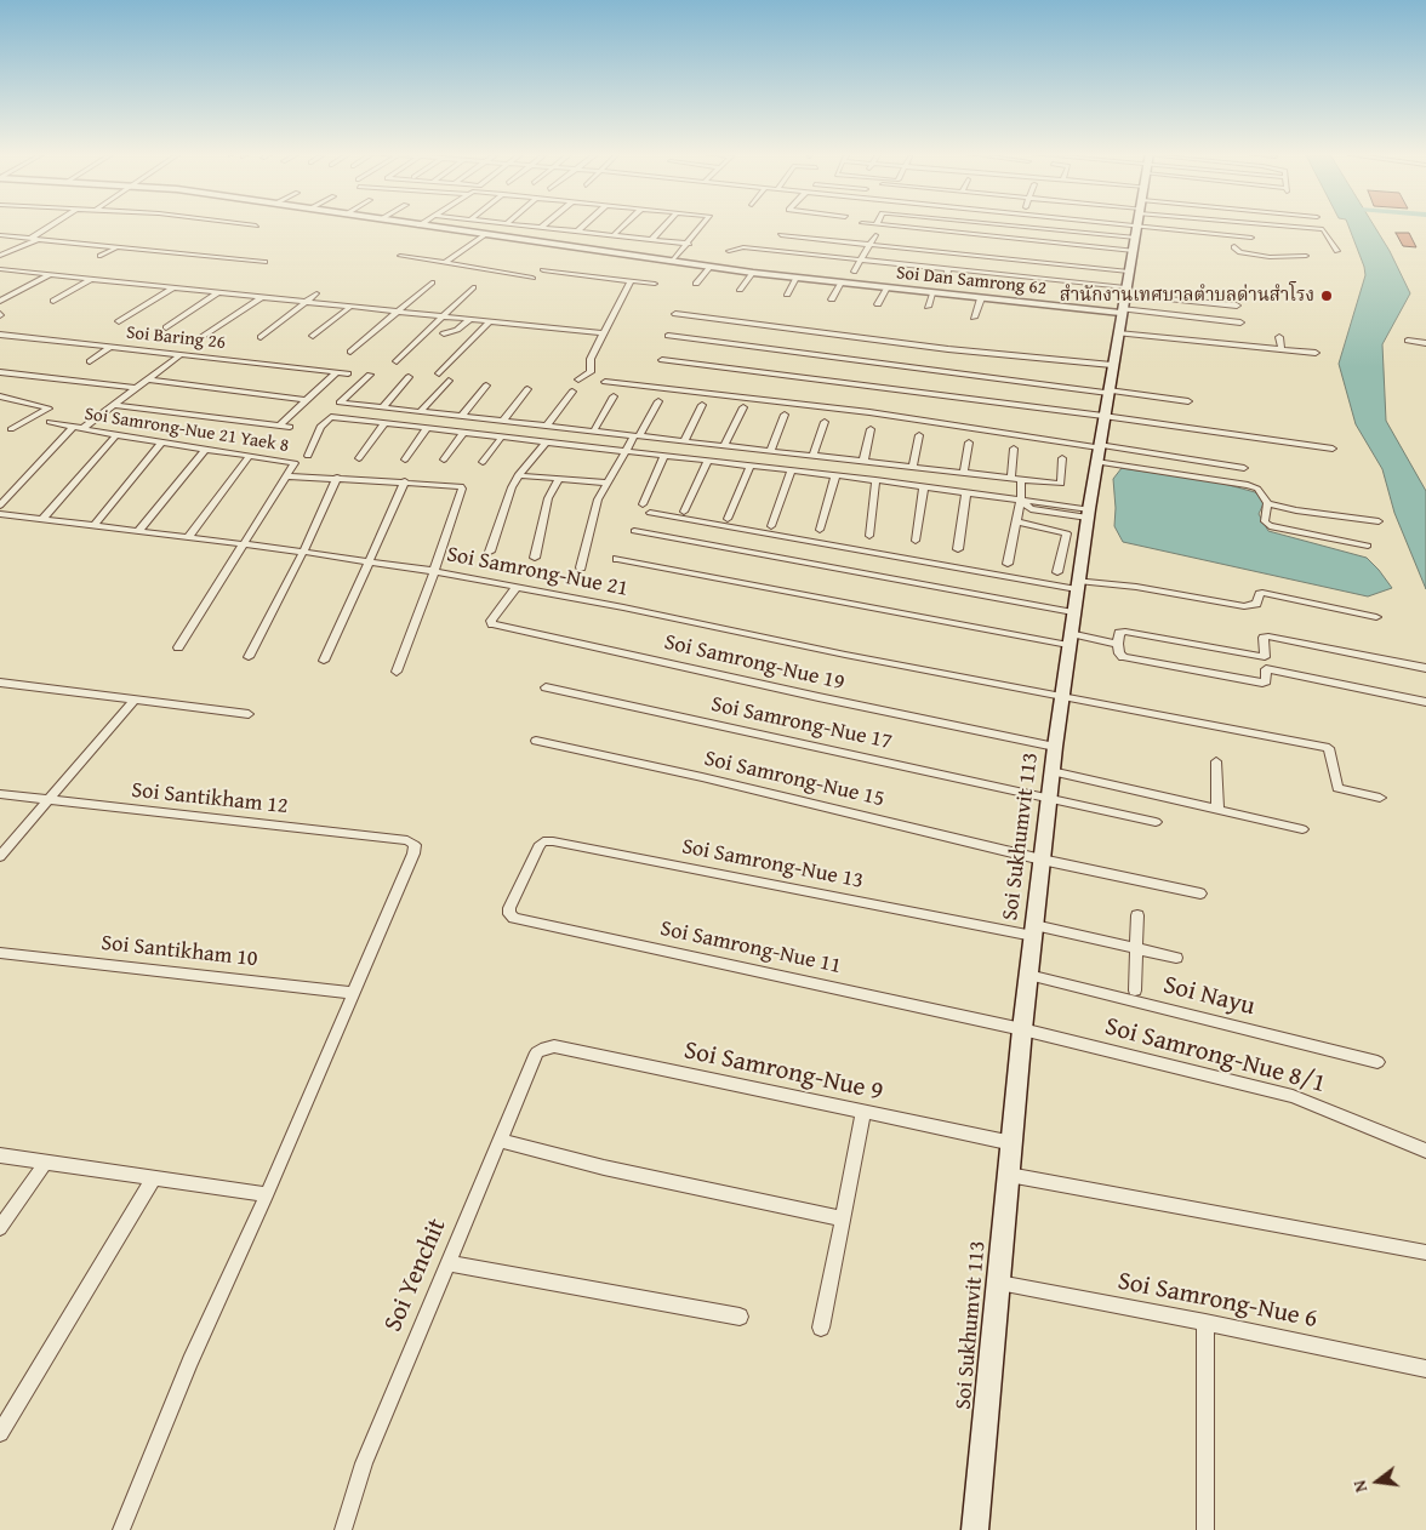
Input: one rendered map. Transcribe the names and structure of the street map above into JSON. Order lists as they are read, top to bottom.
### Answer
{
  "streets": {
    "main road": ["Soi Sukhumvit 113"],
    "street": [
      "Soi Dan Samrong 62",
      "Soi Baring 26",
      "Soi Samrong-Nue 21 Yaek 8",
      "Soi Samrong-Nue 21",
      "Soi Samrong-Nue 19",
      "Soi Samrong-Nue 17",
      "Soi Samrong-Nue 15",
      "Soi Santikham 12",
      "Soi Samrong-Nue 13",
      "Soi Samrong-Nue 11",
      "Soi Santikham 10",
      "Soi Nayu",
      "Soi Samrong-Nue 8/1",
      "Soi Samrong-Nue 9",
      "Soi Yenchit",
      "Soi Samrong-Nue 6"
    ]
  },
  "crossings": [
    ["Soi Dan Samrong 62", "Soi Sukhumvit 113"],
    ["Soi Samrong-Nue 21 Yaek 8", "Soi Samrong-Nue 21"],
    ["Soi Samrong-Nue 21", "Soi Samrong-Nue 19"],
    ["Soi Samrong-Nue 21", "Soi Sukhumvit 113"],
    ["Soi Samrong-Nue 19", "Soi Sukhumvit 113"],
    ["Soi Samrong-Nue 17", "Soi Sukhumvit 113"],
    ["Soi Samrong-Nue 15", "Soi Sukhumvit 113"],
    ["Soi Santikham 12", "Soi Santikham 10"],
    ["Soi Sukhumvit 113", "Soi Samrong-Nue 13"],
    ["Soi Sukhumvit 113", "Soi Samrong-Nue 11"],
    ["Soi Sukhumvit 113", "Soi Nayu"],
    ["Soi Sukhumvit 113", "Soi Samrong-Nue 8/1"],
    ["Soi Sukhumvit 113", "Soi Samrong-Nue 9"],
    ["Soi Sukhumvit 113", "Soi Samrong-Nue 6"],
    ["Soi Samrong-Nue 13", "Soi Samrong-Nue 11"],
    ["Soi Samrong-Nue 11", "Soi Samrong-Nue 8/1"],
    ["Soi Samrong-Nue 9", "Soi Yenchit"]
  ],
  "places": ["สำนักงานเทศบาลตำบลด่านสำโรง"],
  "north": "left"
}
